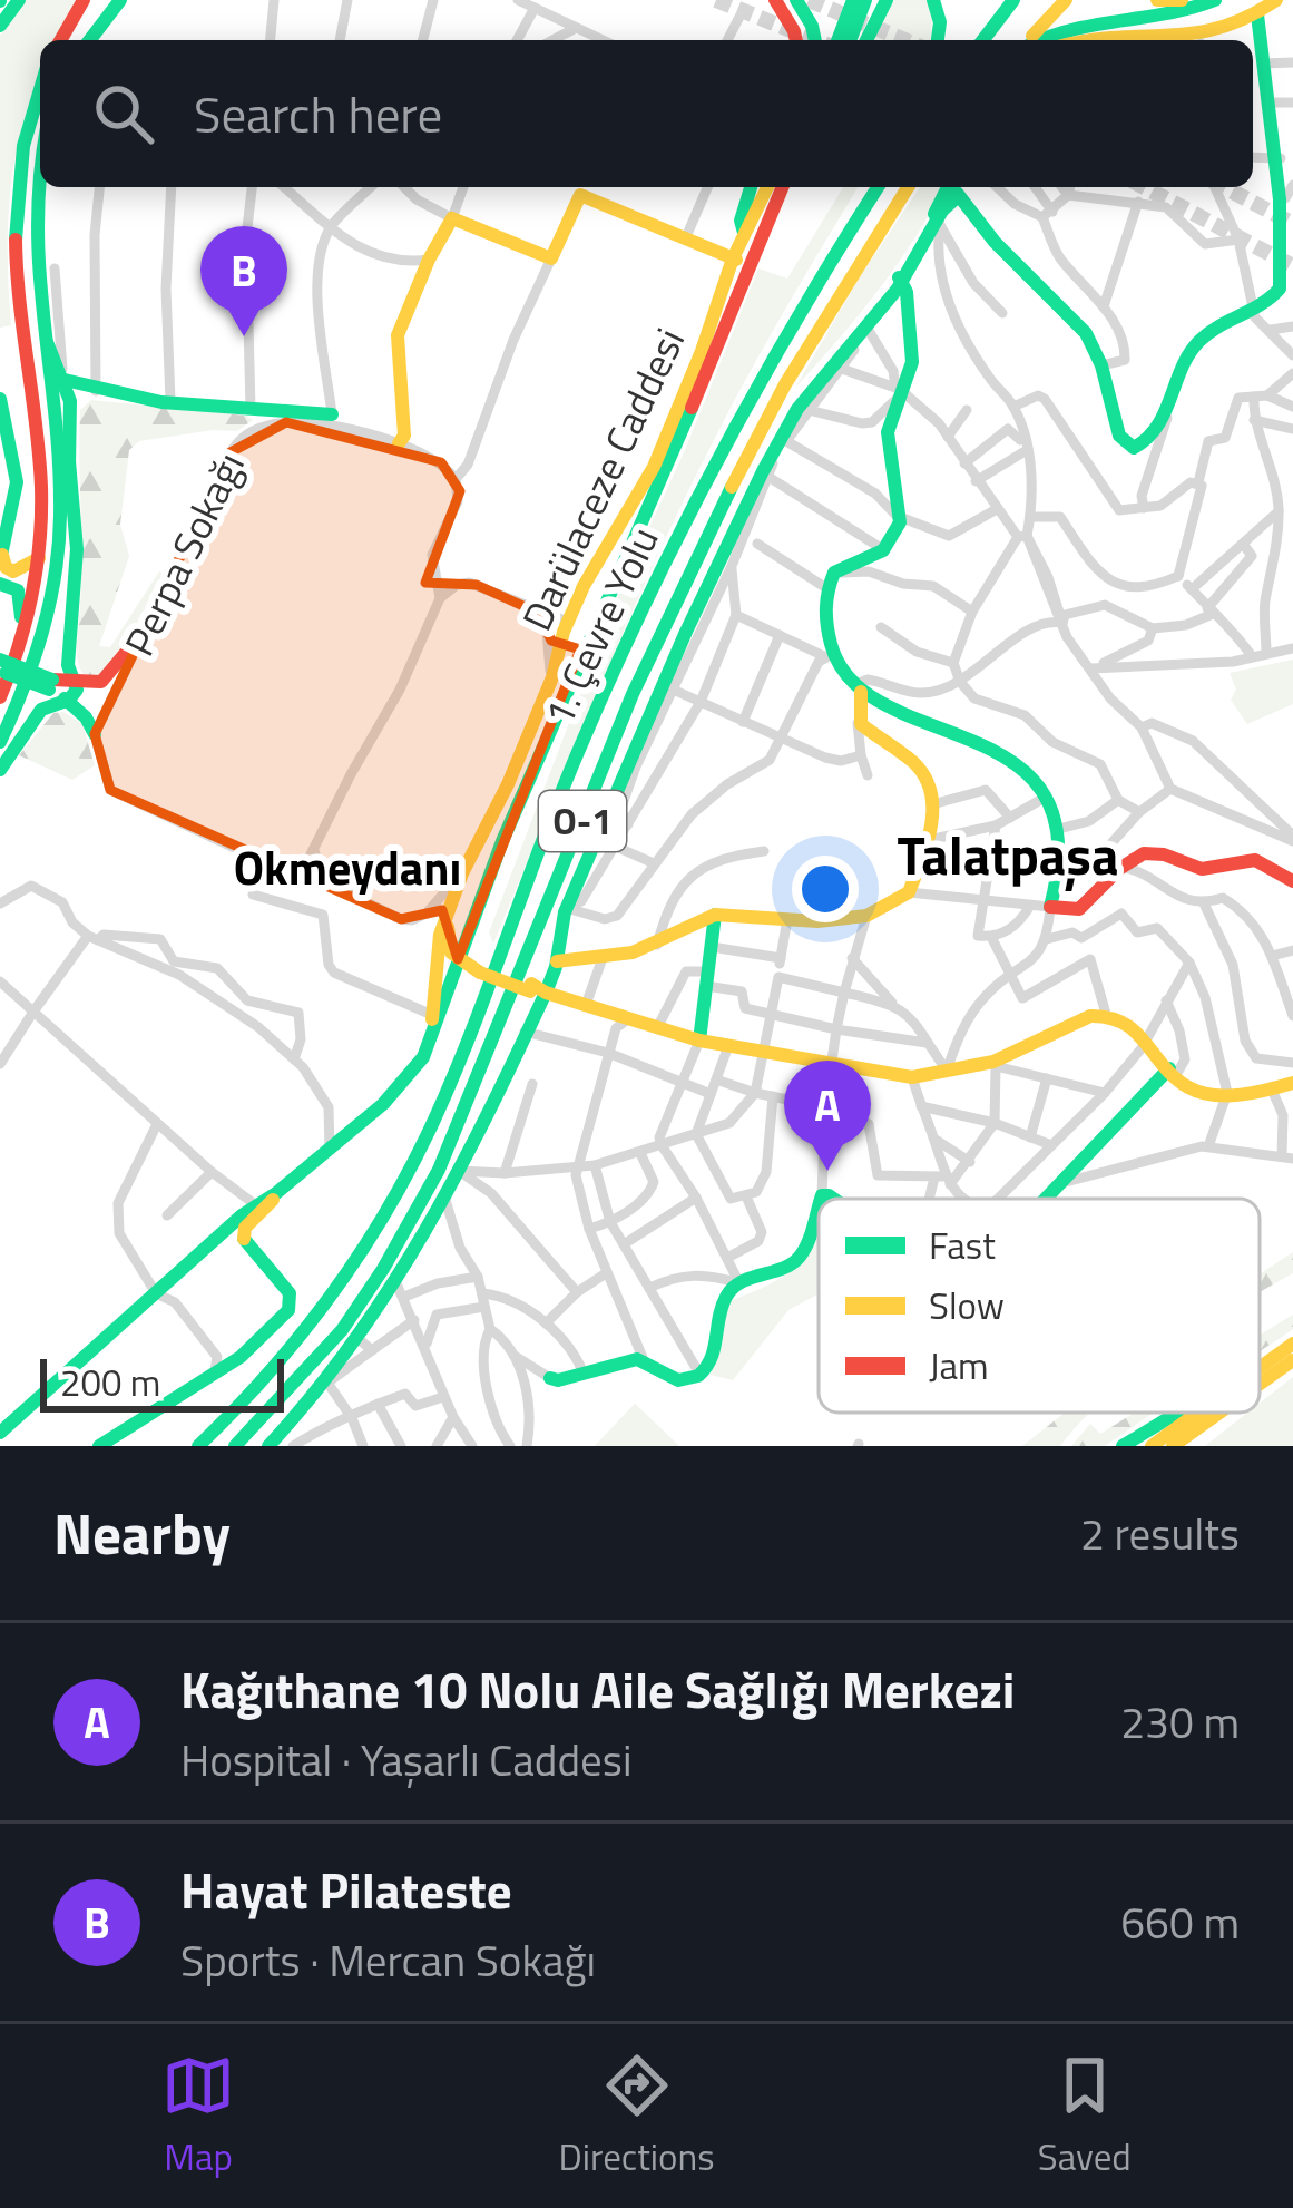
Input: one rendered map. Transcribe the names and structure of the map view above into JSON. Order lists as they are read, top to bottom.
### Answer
{
  "streets": {
    "main road": ["Darülaceze Caddesi", "1. Çevre Yolu", "O-1"],
    "street": ["Perpa Sokağı"]
  },
  "districts": ["Talatpaşa", "Okmeydanı"],
  "legend": ["Fast", "Slow", "Jam"],
  "scale_bar": "200 m",
  "page": {
    "search": "Search here",
    "pins": ["B", "A"],
    "scale": "200 m",
    "heading": ["Nearby", "2 results"],
    "list": [
      {
        "mark": "A",
        "name": "Kağıthane 10 Nolu Aile Sağlığı Merkezi",
        "note": "Hospital · Yaşarlı Caddesi",
        "value": "230 m"
      },
      {
        "mark": "B",
        "name": "Hayat Pilateste",
        "note": "Sports · Mercan Sokağı",
        "value": "660 m"
      }
    ],
    "nav": ["Map", "Directions", "Saved"]
  }
}
